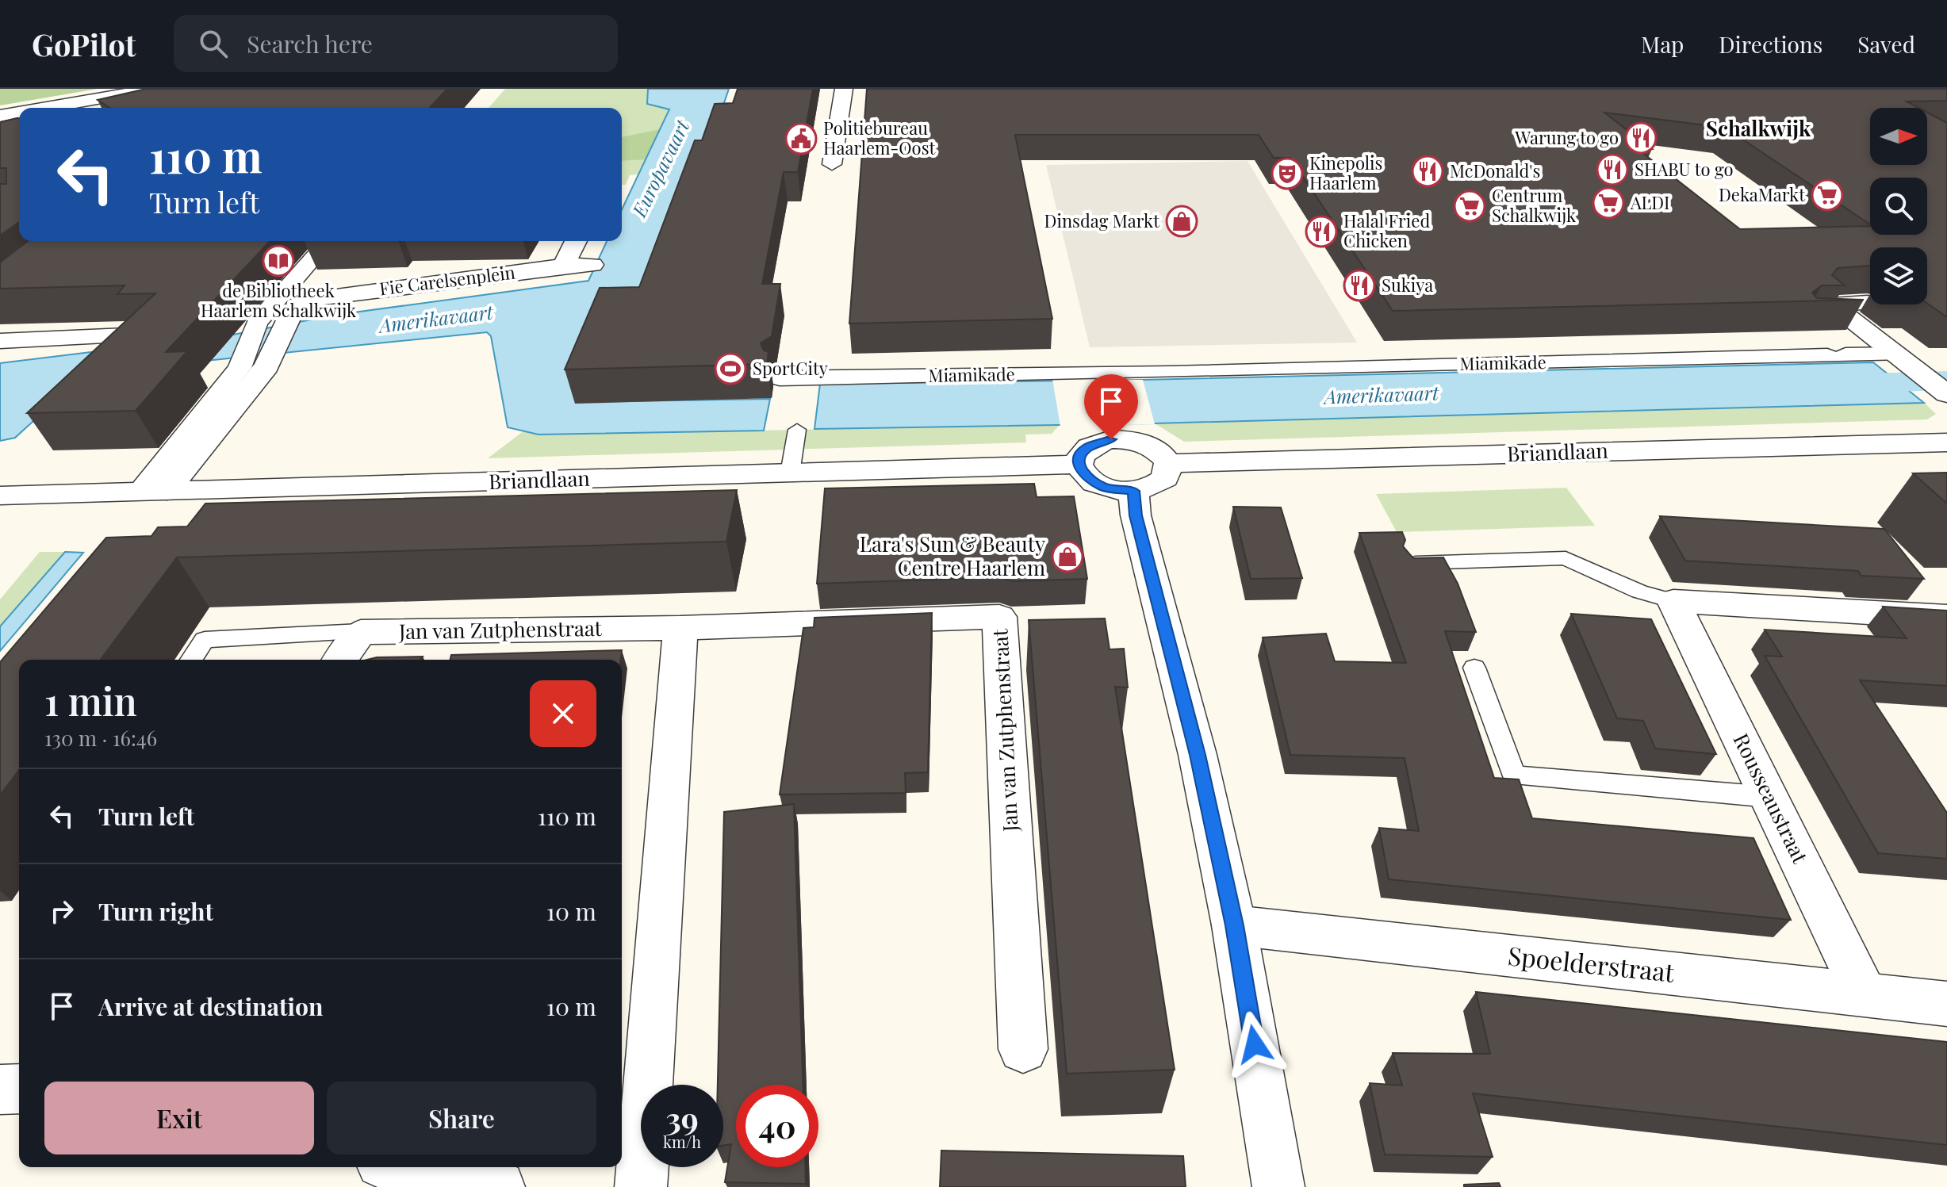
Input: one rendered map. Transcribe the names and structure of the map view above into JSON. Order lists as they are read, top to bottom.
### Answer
{
  "streets": {
    "street": [
      "Fie Carelsenplein",
      "Miamikade",
      "Briandlaan",
      "Jan van Zutphenstraat",
      "Rousseaustraat",
      "Spoelderstraat"
    ]
  },
  "crossings": [
    ["Rousseaustraat", "Spoelderstraat"]
  ],
  "districts": ["Schalkwijk"],
  "water": ["Europavaart", "Amerikavaart"],
  "places": {
    "restaurant": [
      "Warung to go",
      "SHABU to go",
      "McDonald's",
      "Halal Fried Chicken",
      "Sukiya"
    ],
    "public building": ["Politiebureau Haarlem-Oost"],
    "theatre": ["Kinepolis Haarlem"],
    "supermarket": ["DekaMarkt", "ALDI", "Centrum Schalkwijk"],
    "shop": ["Dinsdag Markt", "Lara's Sun & Beauty Centre Haarlem"],
    "library": ["de Bibliotheek Haarlem Schalkwijk"],
    "sports": ["SportCity"]
  },
  "north": "right",
  "page": {
    "header": "GoPilot",
    "search": "Search here",
    "nav": ["Map", "Directions", "Saved"],
    "turn": ["110 m", "Turn left"],
    "heading": ["1 min", "130 m · 16:46"],
    "list": [
      {
        "name": "Turn left",
        "value": "110 m"
      },
      {
        "name": "Turn right",
        "value": "10 m"
      },
      {
        "name": "Arrive at destination",
        "value": "10 m"
      }
    ],
    "buttons": ["Exit", "Share"],
    "speed": "39 km/h",
    "limit": "40"
  }
}
